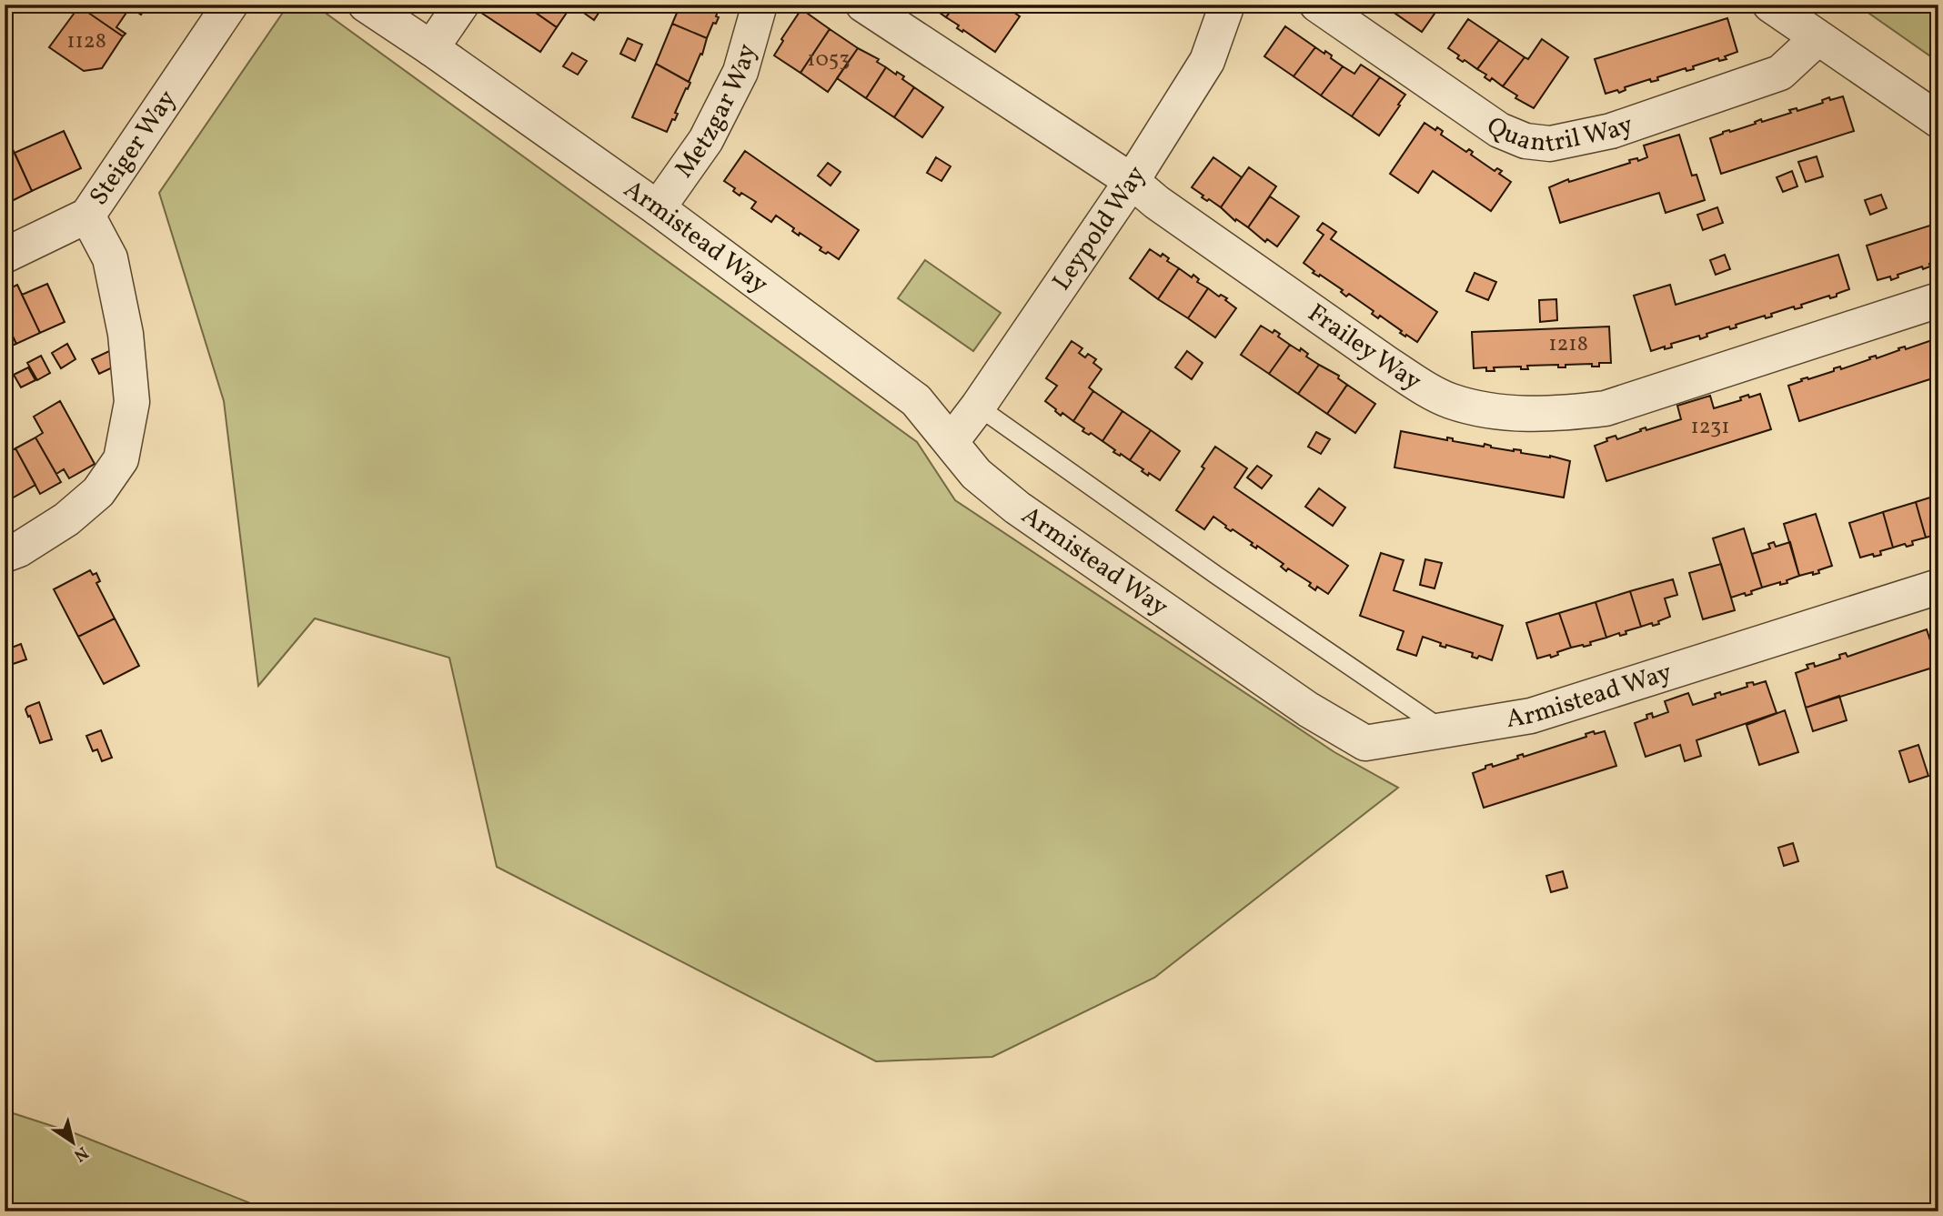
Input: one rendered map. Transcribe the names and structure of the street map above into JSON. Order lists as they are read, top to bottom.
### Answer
{
  "streets": {
    "street": [
      "Metzgar Way",
      "Quantril Way",
      "Steiger Way",
      "Leypold Way",
      "Armistead Way",
      "Frailey Way"
    ]
  },
  "crossings": [
    ["Metzgar Way", "Armistead Way"],
    ["Leypold Way", "Armistead Way"],
    ["Leypold Way", "Frailey Way"]
  ],
  "house_numbers": [
    "1128",
    "1053",
    "1218",
    "1231"
  ],
  "north": "bottom right"
}
